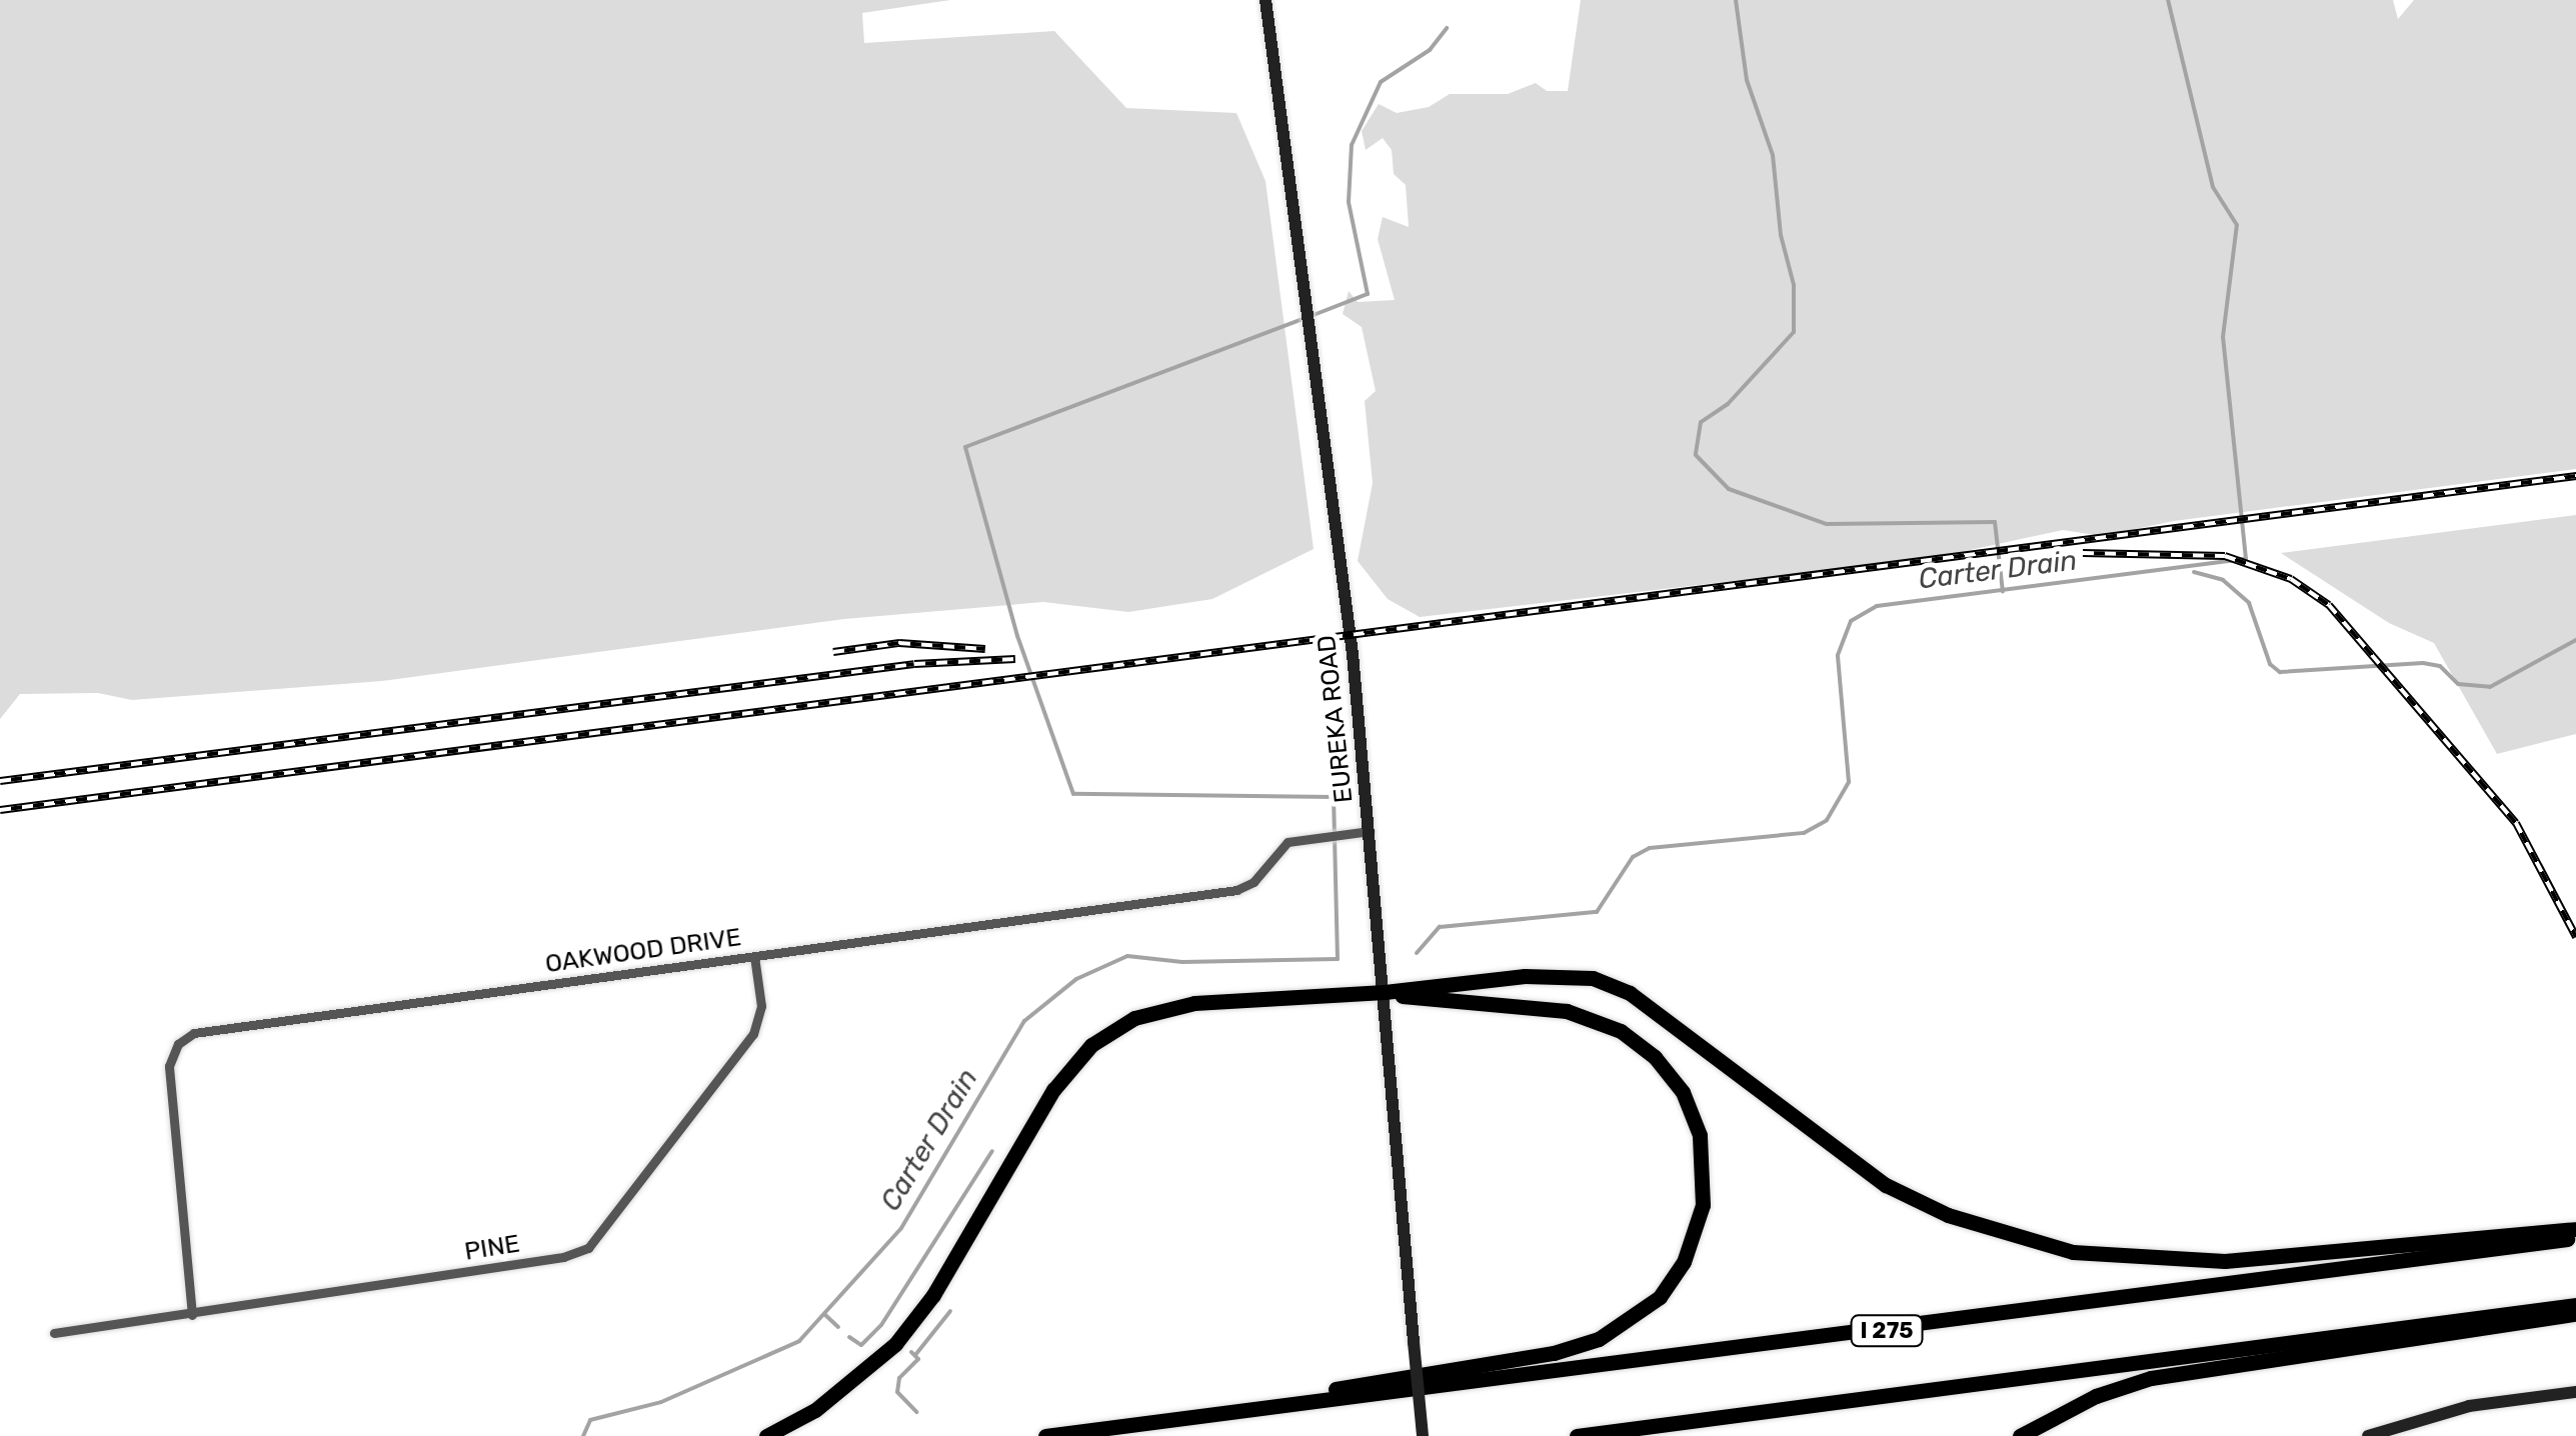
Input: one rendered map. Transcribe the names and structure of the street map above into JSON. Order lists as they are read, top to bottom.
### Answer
{
  "streets": {
    "highway": ["I 275"],
    "street": ["EUREKA ROAD", "OAKWOOD DRIVE", "PINE"]
  },
  "crossings": [
    ["EUREKA ROAD", "OAKWOOD DRIVE"],
    ["OAKWOOD DRIVE", "PINE"]
  ],
  "water": ["Carter Drain"]
}
